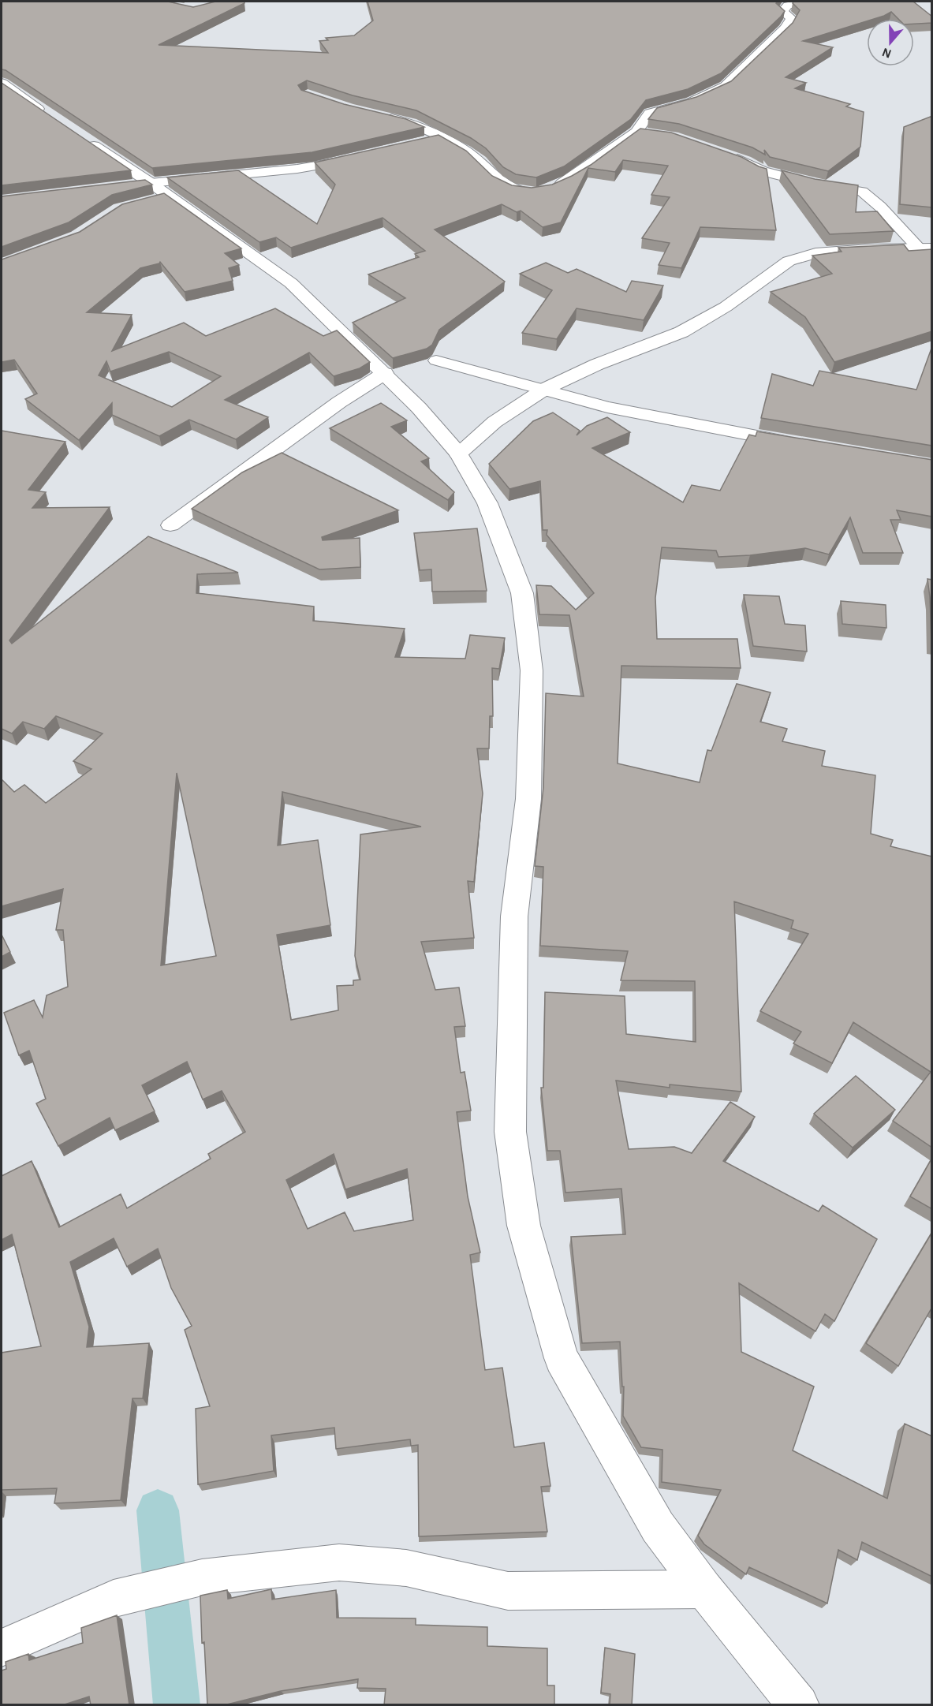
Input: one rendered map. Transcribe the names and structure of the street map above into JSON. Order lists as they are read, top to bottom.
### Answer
{
  "north": "bottom"
}
